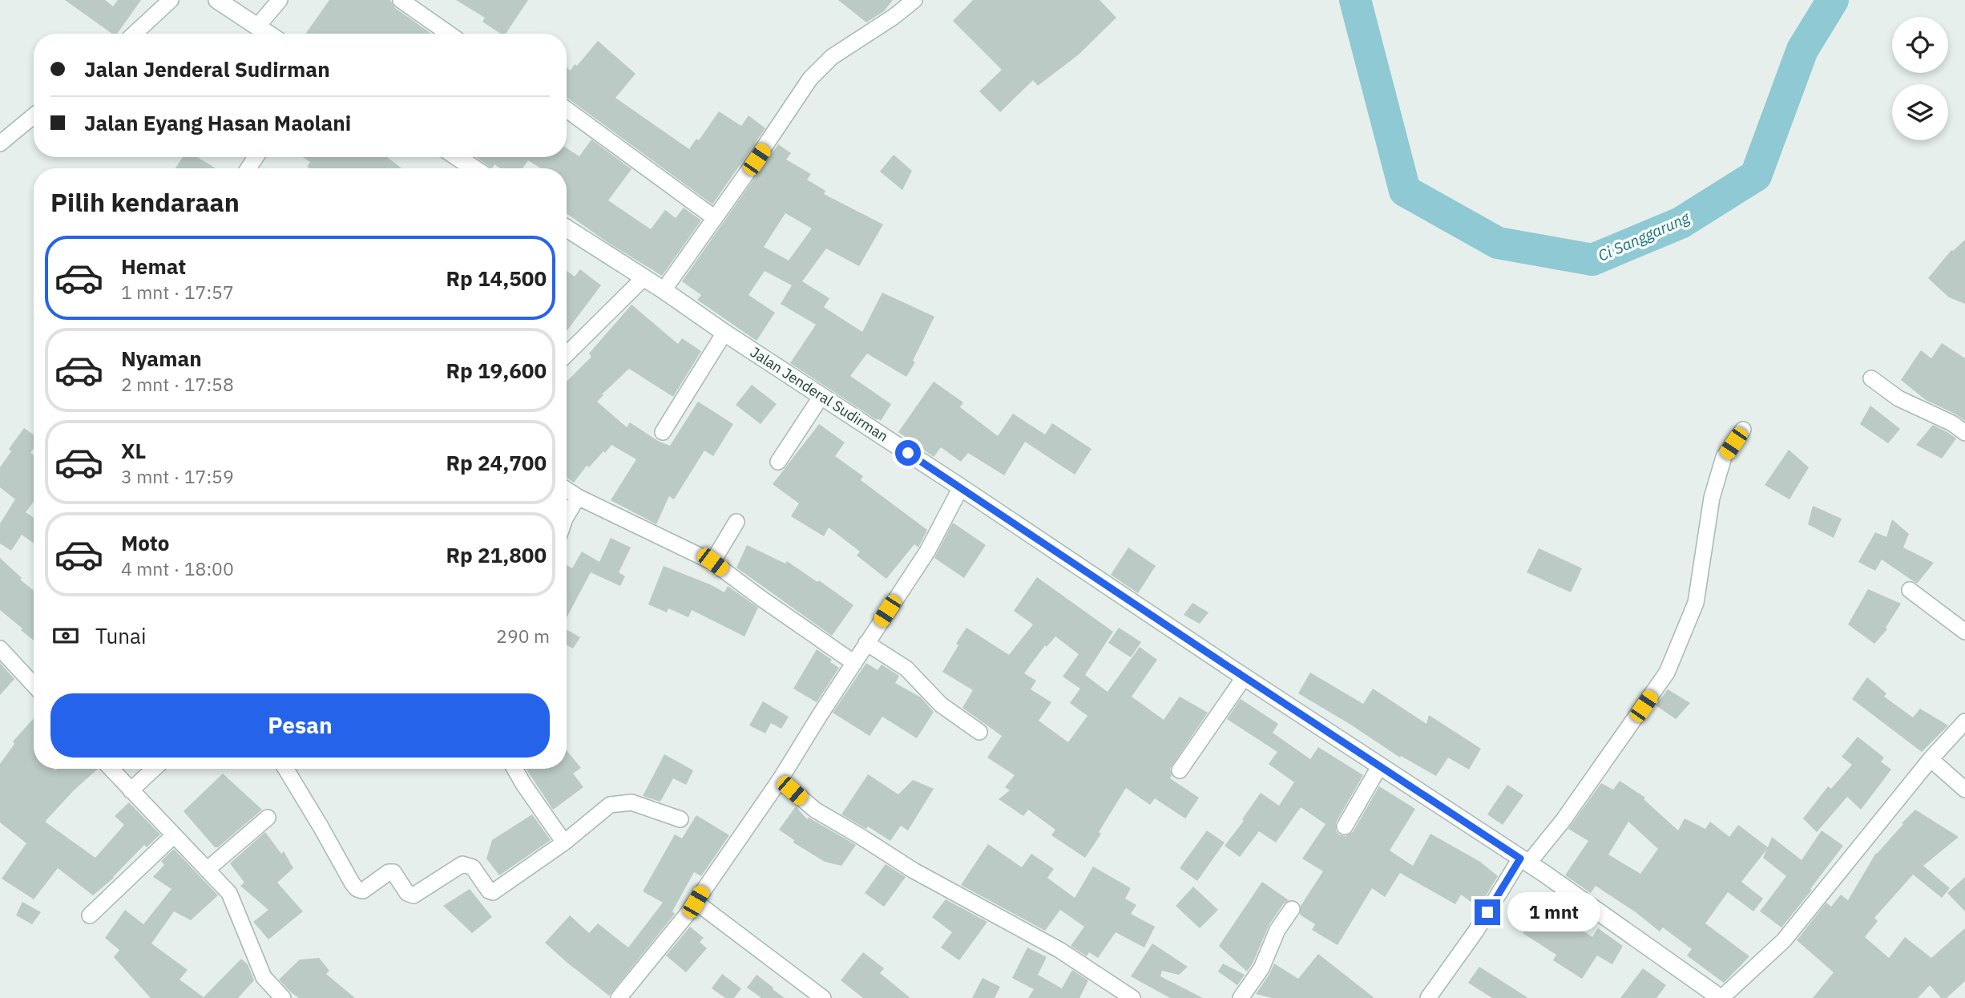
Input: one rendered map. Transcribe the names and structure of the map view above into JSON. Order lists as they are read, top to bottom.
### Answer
{
  "streets": {
    "main road": ["Jalan Jenderal Sudirman"]
  },
  "water": ["Ci Sanggarung"],
  "page": {
    "banner": ["Jalan Jenderal Sudirman", "Jalan Eyang Hasan Maolani"],
    "heading": "Pilih kendaraan",
    "list": [
      {
        "name": "Hemat",
        "note": "1 mnt · 17:57",
        "value": "Rp 14,500"
      },
      {
        "name": "Nyaman",
        "note": "2 mnt · 17:58",
        "value": "Rp 19,600"
      },
      {
        "name": "XL",
        "note": "3 mnt · 17:59",
        "value": "Rp 24,700"
      },
      {
        "name": "Moto",
        "note": "4 mnt · 18:00",
        "value": "Rp 21,800"
      }
    ],
    "pay": ["Tunai", "290 m"],
    "buttons": "Pesan",
    "bubble": "1 mnt"
  }
}
